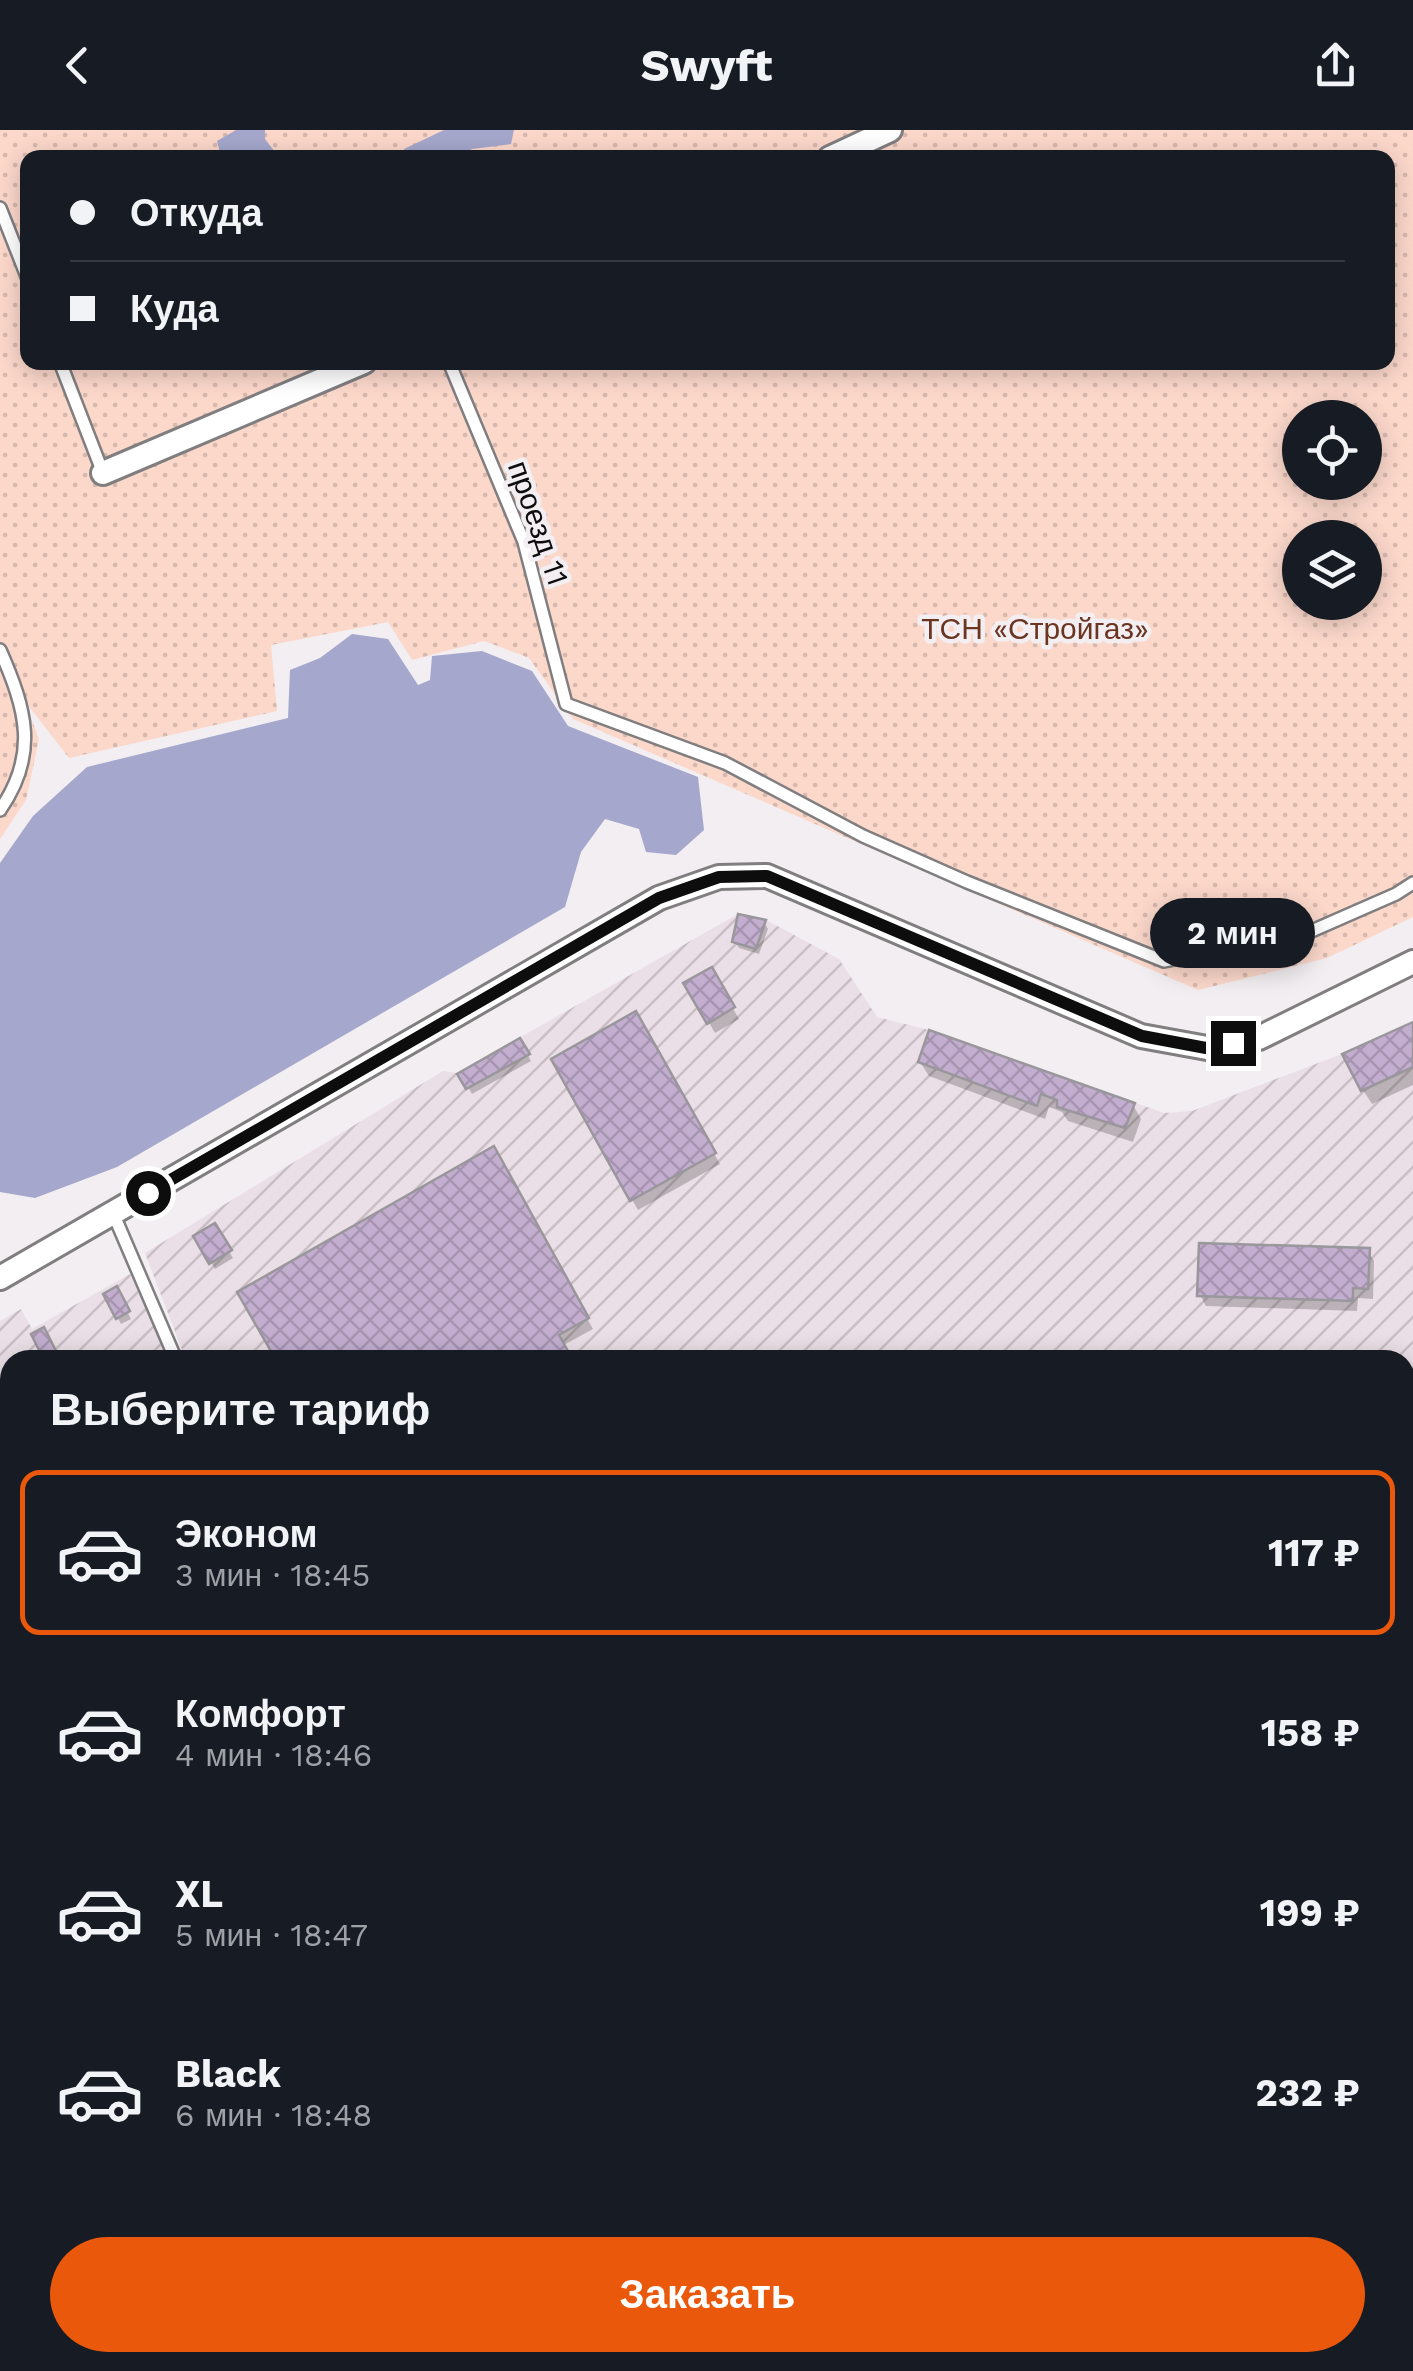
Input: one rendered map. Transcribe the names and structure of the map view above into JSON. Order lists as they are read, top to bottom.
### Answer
{
  "streets": {
    "lane": ["проезд 11"]
  },
  "parks": ["ТСН «Стройгаз»"],
  "page": {
    "header": "Swyft",
    "banner": ["Откуда", "Куда"],
    "bubble": "2 мин",
    "heading": "Выберите тариф",
    "list": [
      {
        "name": "Эконом",
        "note": "3 мин · 18:45",
        "value": "117 ₽"
      },
      {
        "name": "Комфорт",
        "note": "4 мин · 18:46",
        "value": "158 ₽"
      },
      {
        "name": "XL",
        "note": "5 мин · 18:47",
        "value": "199 ₽"
      },
      {
        "name": "Black",
        "note": "6 мин · 18:48",
        "value": "232 ₽"
      }
    ],
    "buttons": "Заказать"
  }
}
